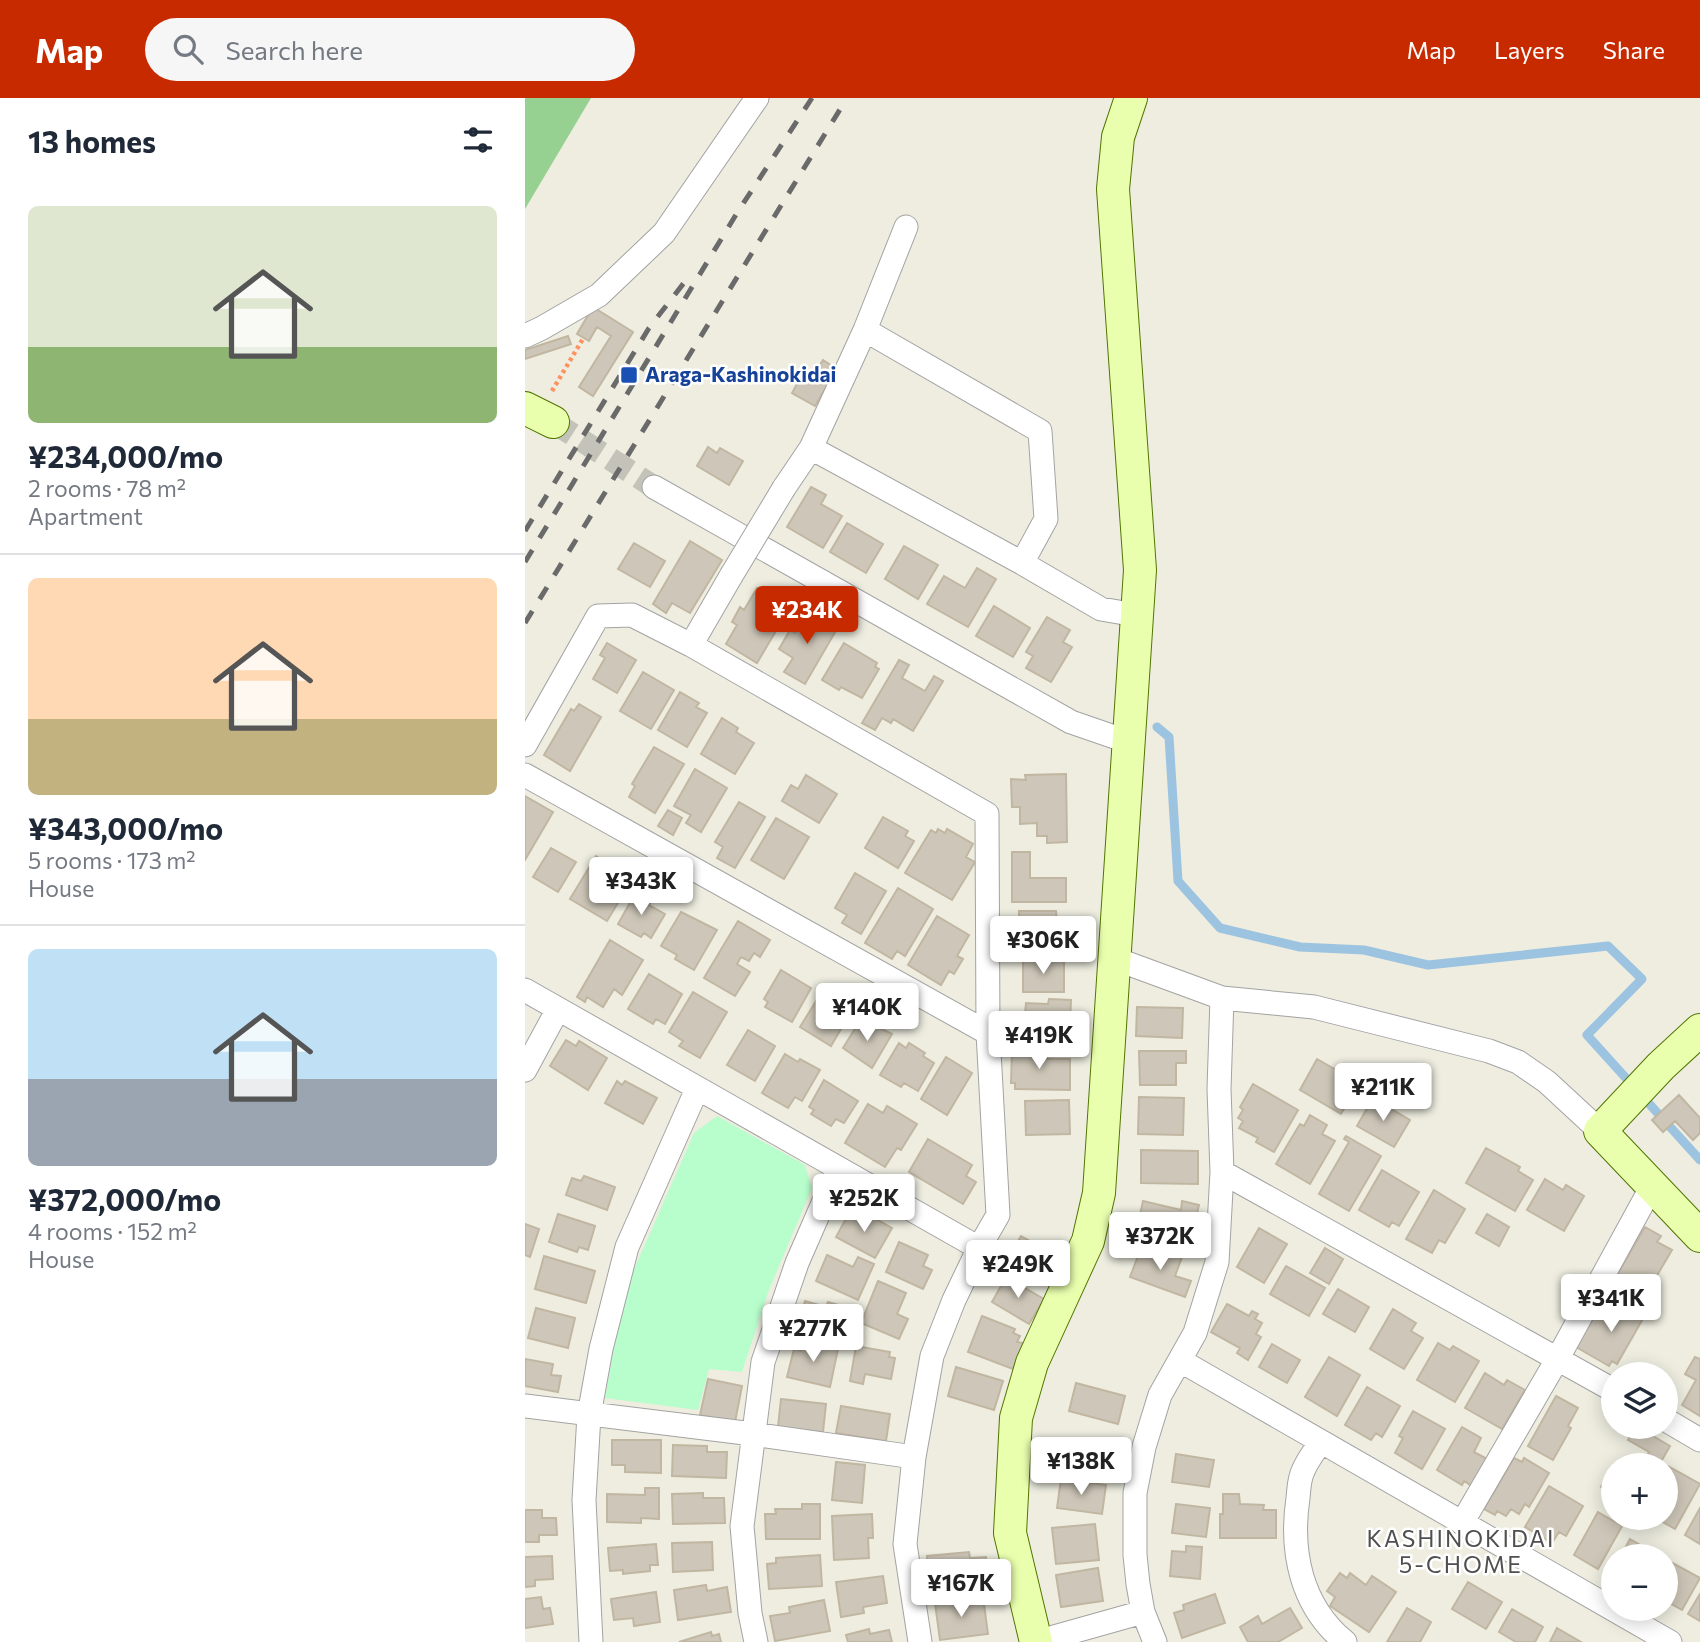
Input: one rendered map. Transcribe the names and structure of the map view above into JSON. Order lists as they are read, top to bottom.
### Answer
{
  "districts": ["KASHINOKIDAI 5-CHOME"],
  "places": {
    "transit": ["Araga-Kashinokidai"]
  },
  "page": {
    "header": "Map",
    "search": "Search here",
    "nav": ["Map", "Layers", "Share"],
    "heading": "13 homes",
    "list": [
      {
        "name": "¥234,000/mo",
        "note": "2 rooms · 78 m² · Apartment"
      },
      {
        "name": "¥343,000/mo",
        "note": "5 rooms · 173 m² · House"
      },
      {
        "name": "¥372,000/mo",
        "note": "4 rooms · 152 m² · House"
      }
    ],
    "price": [
      "¥234K",
      "¥343K",
      "¥306K",
      "¥140K",
      "¥419K",
      "¥211K",
      "¥252K",
      "¥372K",
      "¥249K",
      "¥341K",
      "¥277K",
      "¥138K",
      "¥167K"
    ],
    "map_buttons": ["+", "−"]
  }
}
